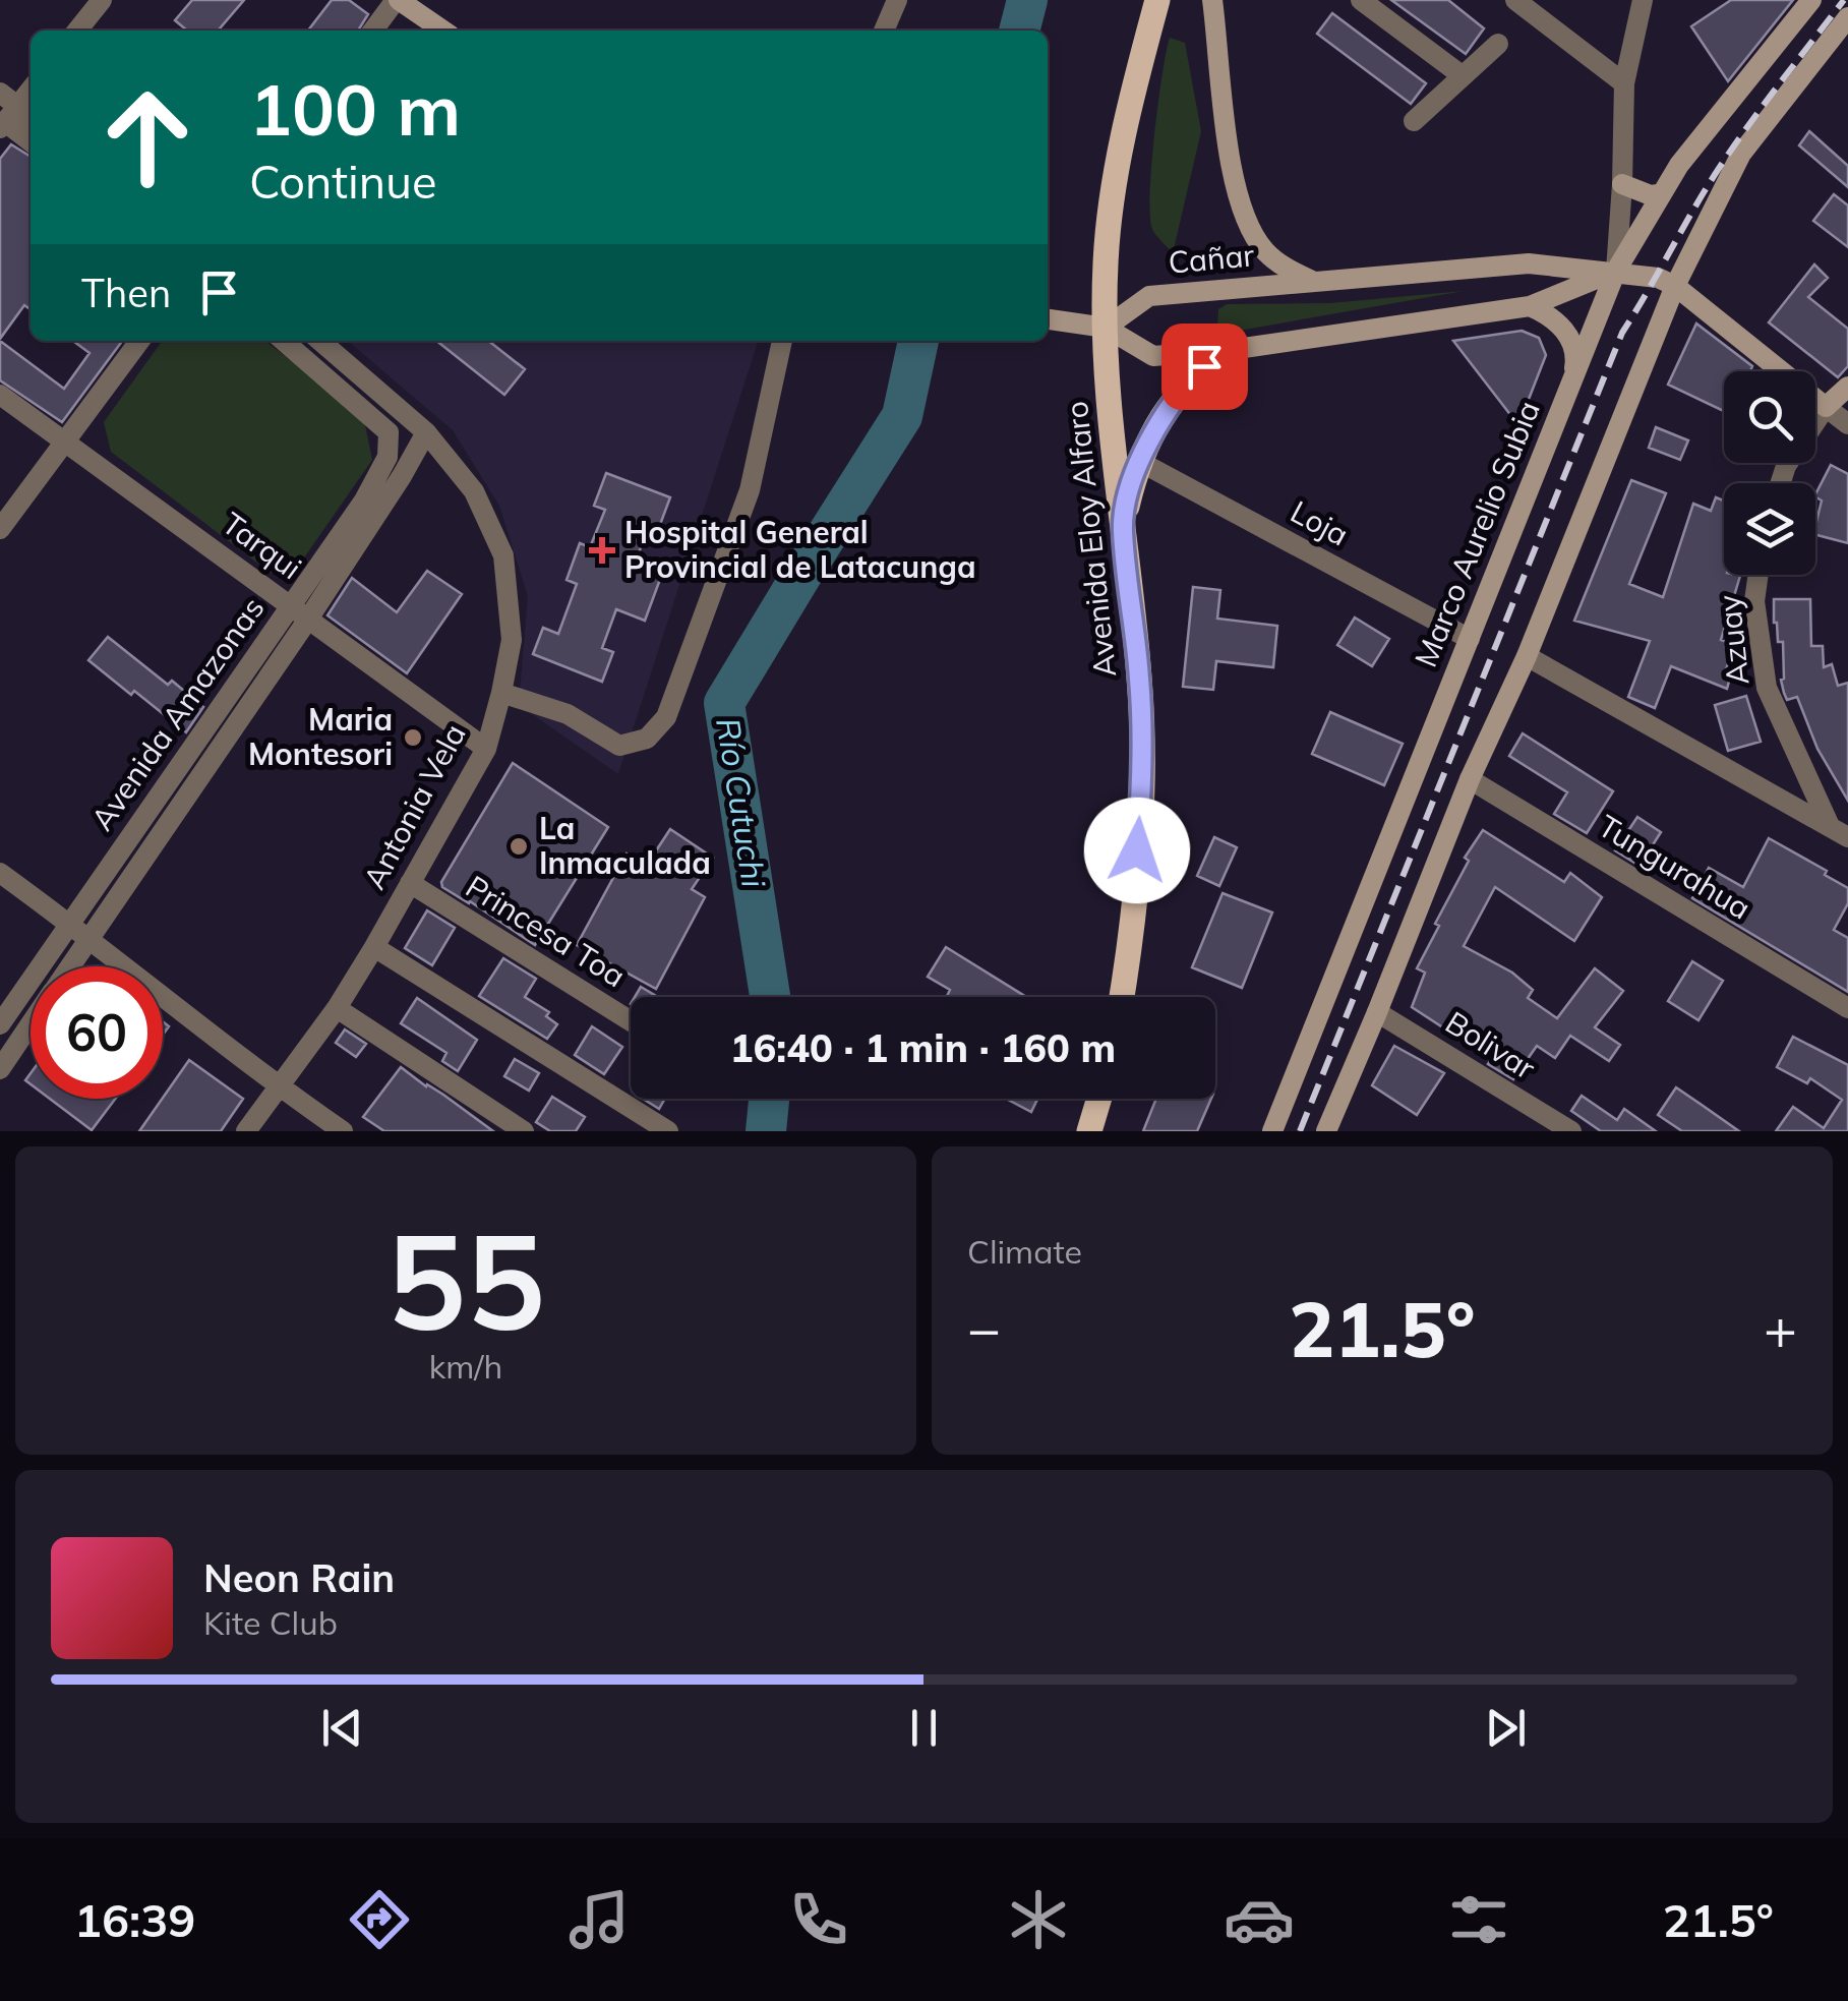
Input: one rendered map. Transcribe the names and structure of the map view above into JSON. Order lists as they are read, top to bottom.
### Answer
{
  "streets": {
    "main road": ["Cañar", "Marco Aurelio Subia", "Avenida Eloy Alfaro"],
    "street": [
      "Loja",
      "Tarqui",
      "Azuay",
      "Avenida Amazonas",
      "Antonia Vela",
      "Tungurahua",
      "Princesa Toa",
      "Bolivar"
    ]
  },
  "crossings": [
    ["Cañar", "Marco Aurelio Subia"],
    ["Cañar", "Avenida Eloy Alfaro"],
    ["Loja", "Marco Aurelio Subia"],
    ["Tarqui", "Avenida Amazonas"],
    ["Tarqui", "Antonia Vela"],
    ["Avenida Amazonas", "Antonia Vela"],
    ["Antonia Vela", "Princesa Toa"]
  ],
  "water": ["Río Cutuchi"],
  "places": {
    "health": ["Hospital General Provincial de Latacunga"],
    "other": ["Maria Montesori", "La Inmaculada"]
  },
  "page": {
    "turn": ["100 m", "Continue"],
    "then": "Then",
    "limit": "60",
    "trip": "16:40 · 1 min · 160 m",
    "tile": [
      ["55", "km/h"],
      "Climate"
    ],
    "heat": ["−", "21.5°", "+"],
    "song": ["Neon Rain", "Kite Club"],
    "tabs": ["16:39", "21.5°"]
  }
}
